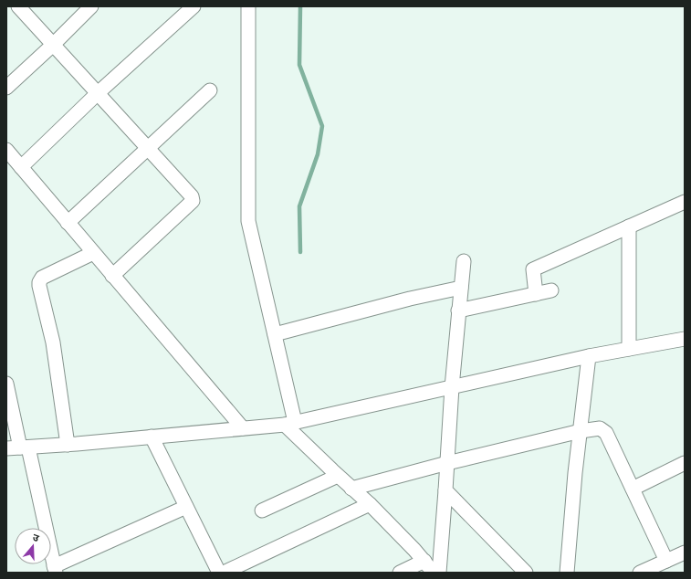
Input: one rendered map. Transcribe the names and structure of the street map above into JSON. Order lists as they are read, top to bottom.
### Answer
{
  "north": "top"
}
